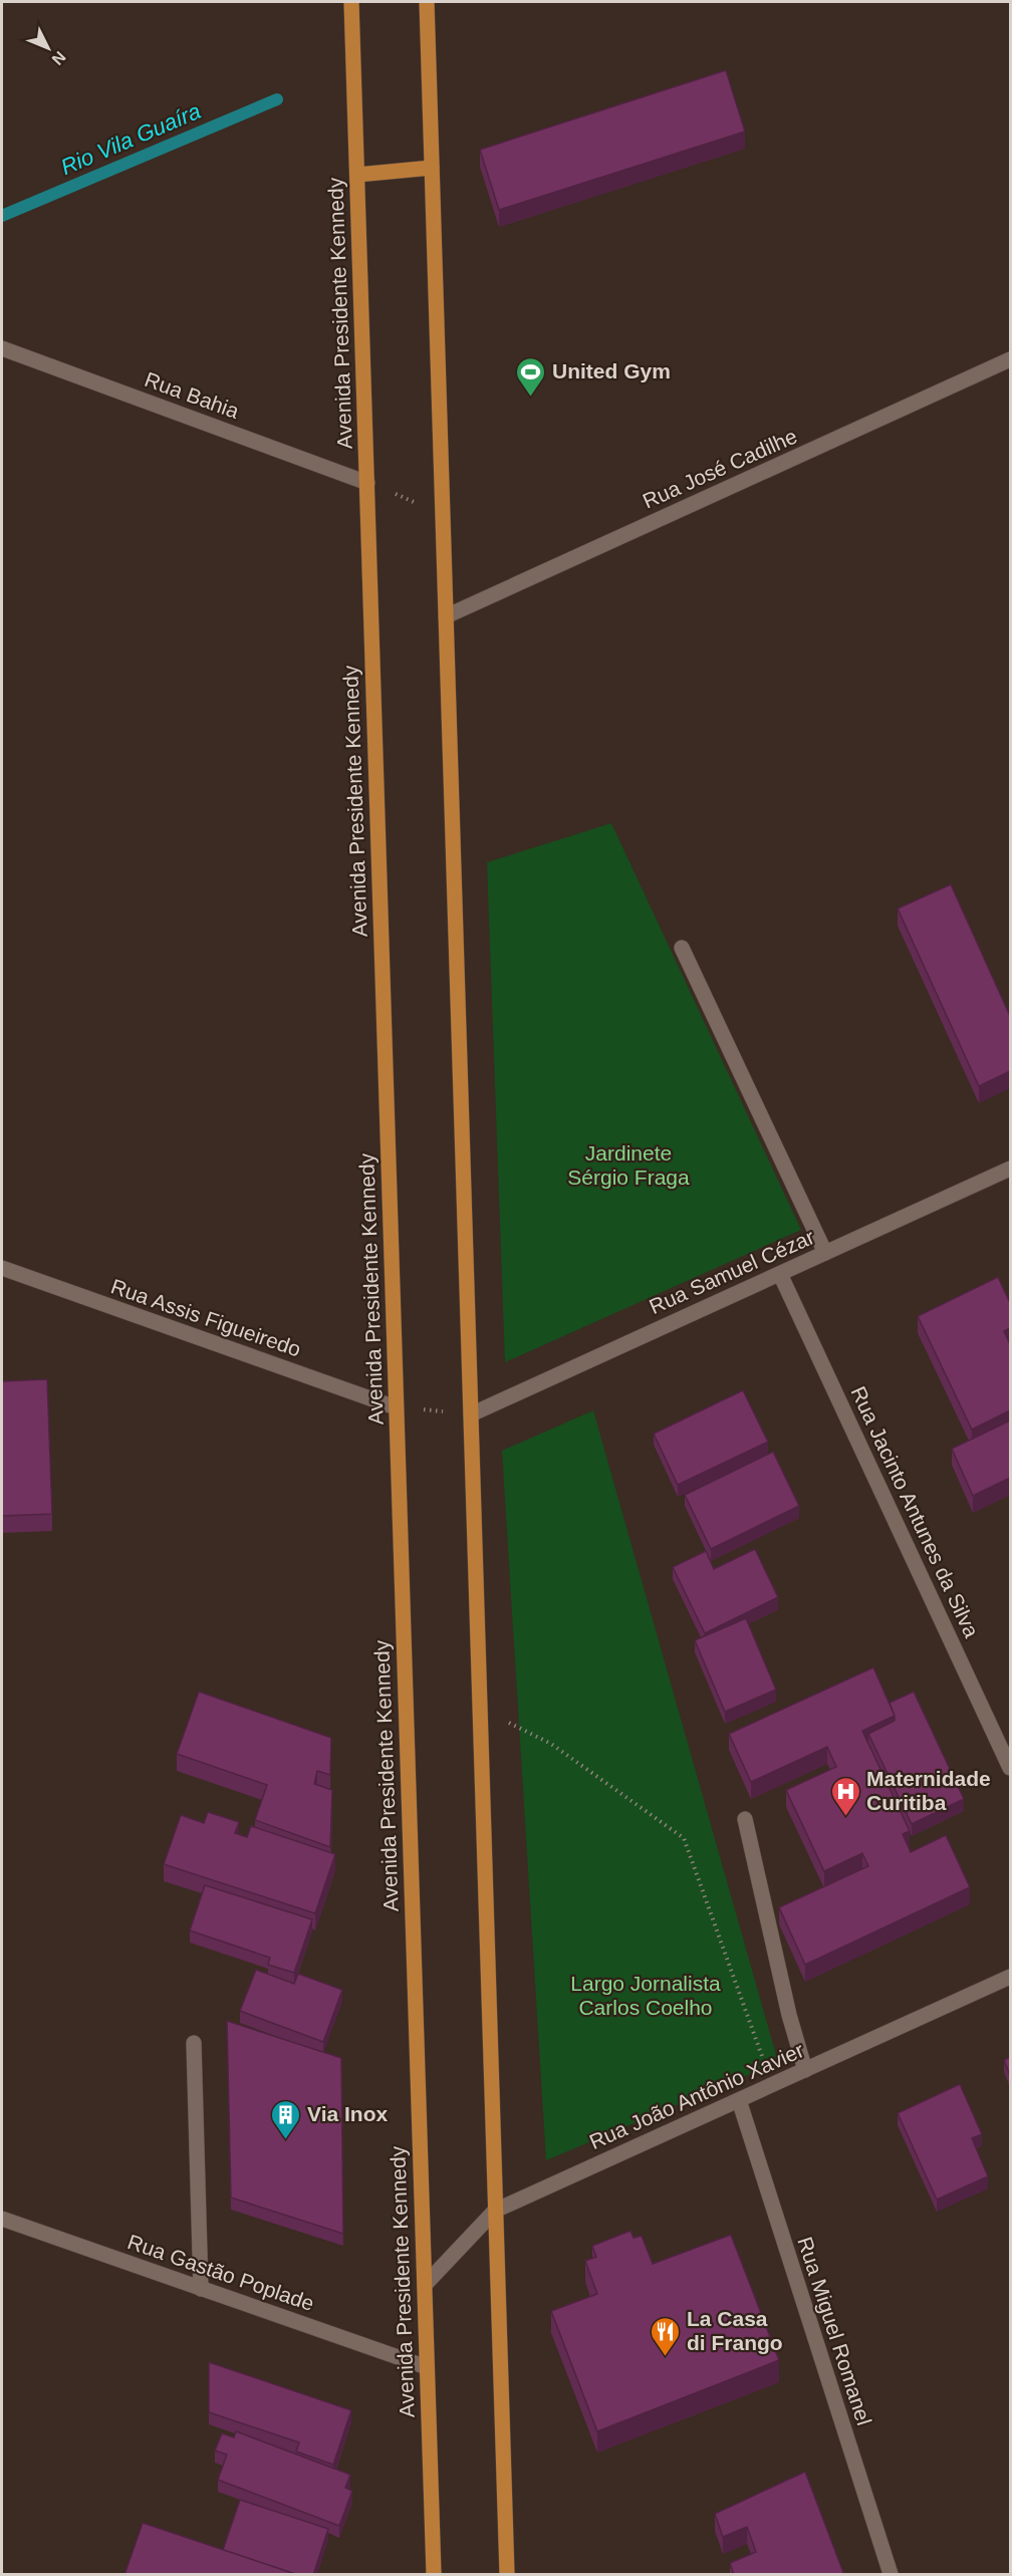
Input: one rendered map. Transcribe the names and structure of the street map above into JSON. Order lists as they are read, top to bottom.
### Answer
{
  "streets": {
    "main road": ["Avenida Presidente Kennedy"],
    "street": [
      "Rua Bahia",
      "Rua José Cadilhe",
      "Rua Samuel Cézar",
      "Rua Assis Figueiredo",
      "Rua Jacinto Antunes da Silva",
      "Rua João Antônio Xavier",
      "Rua Gastão Poplade",
      "Rua Miguel Romanel"
    ]
  },
  "crossings": [
    ["Avenida Presidente Kennedy", "Rua Bahia"],
    ["Avenida Presidente Kennedy", "Rua Assis Figueiredo"],
    ["Avenida Presidente Kennedy", "Rua João Antônio Xavier"],
    ["Avenida Presidente Kennedy", "Rua Gastão Poplade"],
    ["Rua Samuel Cézar", "Rua Jacinto Antunes da Silva"],
    ["Rua João Antônio Xavier", "Rua Miguel Romanel"]
  ],
  "water": ["Rio Vila Guaíra"],
  "parks": ["Jardinete Sérgio Fraga", "Largo Jornalista Carlos Coelho"],
  "places": {
    "sports": ["United Gym"],
    "hospital": ["Maternidade Curitiba"],
    "building": ["Via Inox"],
    "restaurant": ["La Casa di Frango"]
  },
  "north": "bottom right"
}
